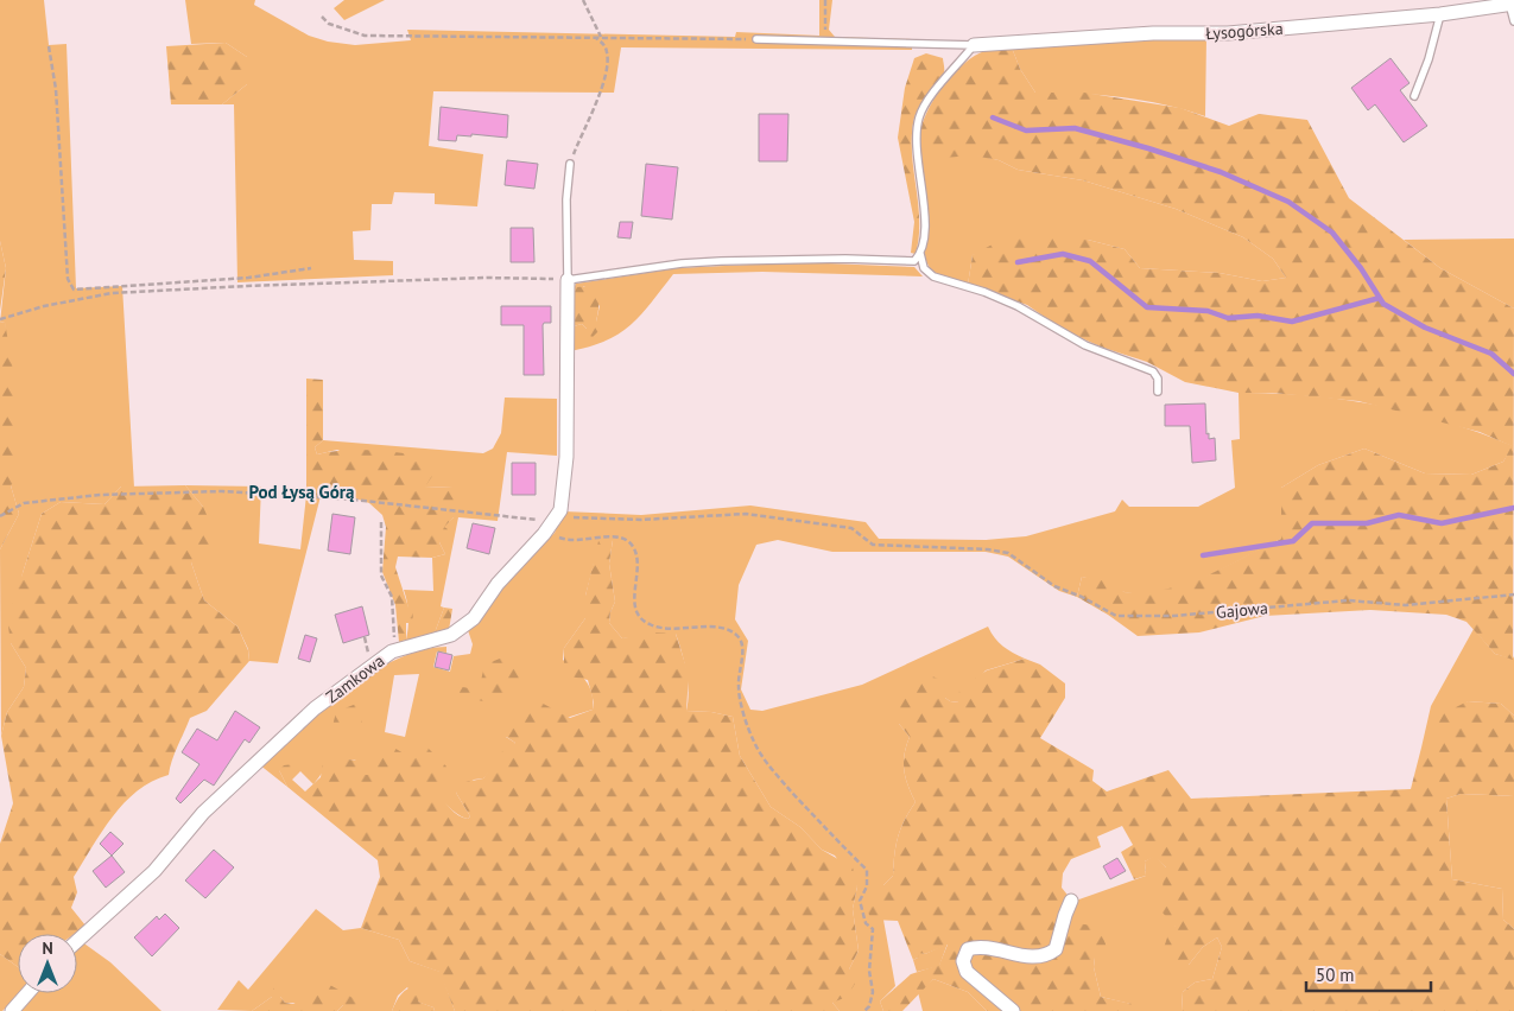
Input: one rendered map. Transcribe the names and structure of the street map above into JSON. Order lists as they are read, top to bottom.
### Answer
{
  "streets": {
    "street": ["Łysogórska", "Zamkowa"],
    "path": ["Gajowa"]
  },
  "crossings": [
    ["Gajowa", "Zamkowa"]
  ],
  "districts": ["Pod Łysą Górą"],
  "scale_bar": "50 m",
  "north": "top"
}
